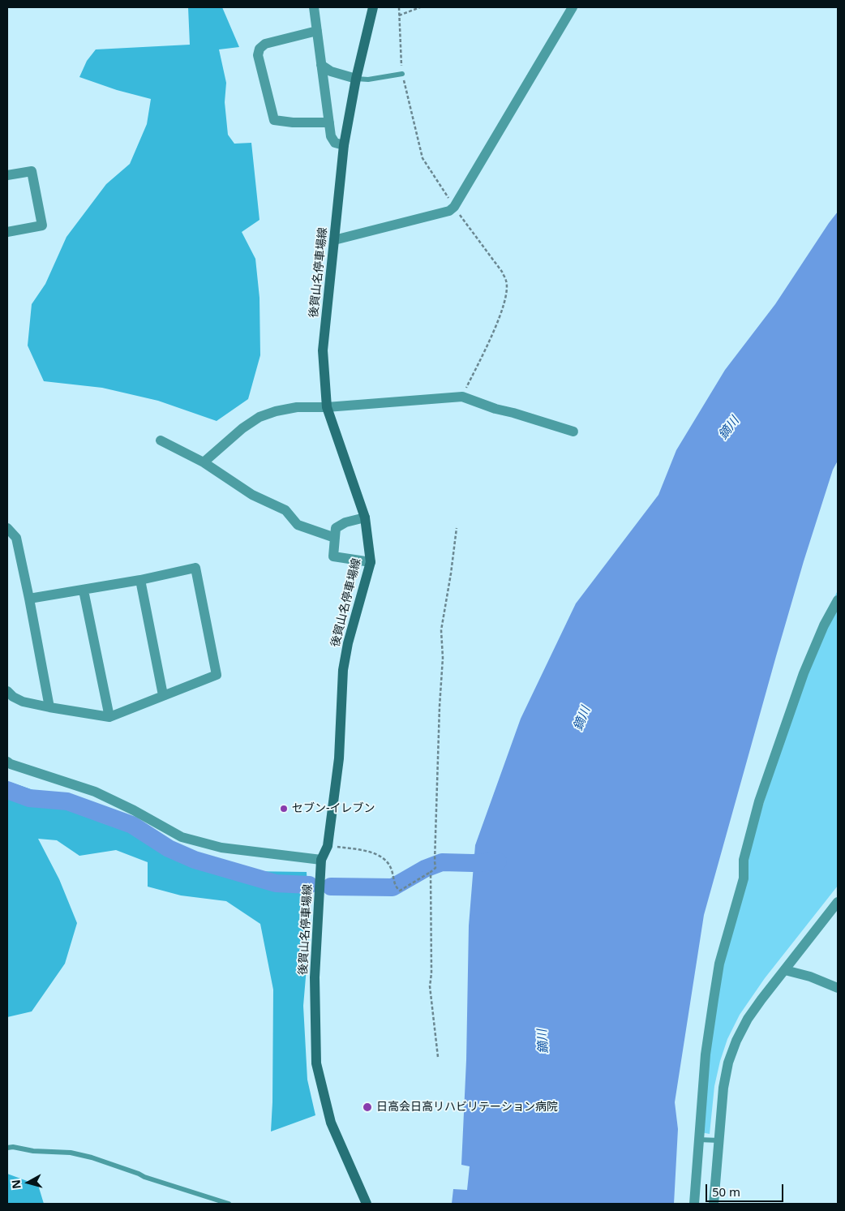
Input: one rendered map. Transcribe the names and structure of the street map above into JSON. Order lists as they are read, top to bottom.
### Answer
{
  "streets": {
    "main road": ["後賀山名停車場線"]
  },
  "water": ["鏑川"],
  "places": ["セブン-イレブン", "日高会日高リハビリテーション病院"],
  "scale_bar": "50 m",
  "north": "left"
}
